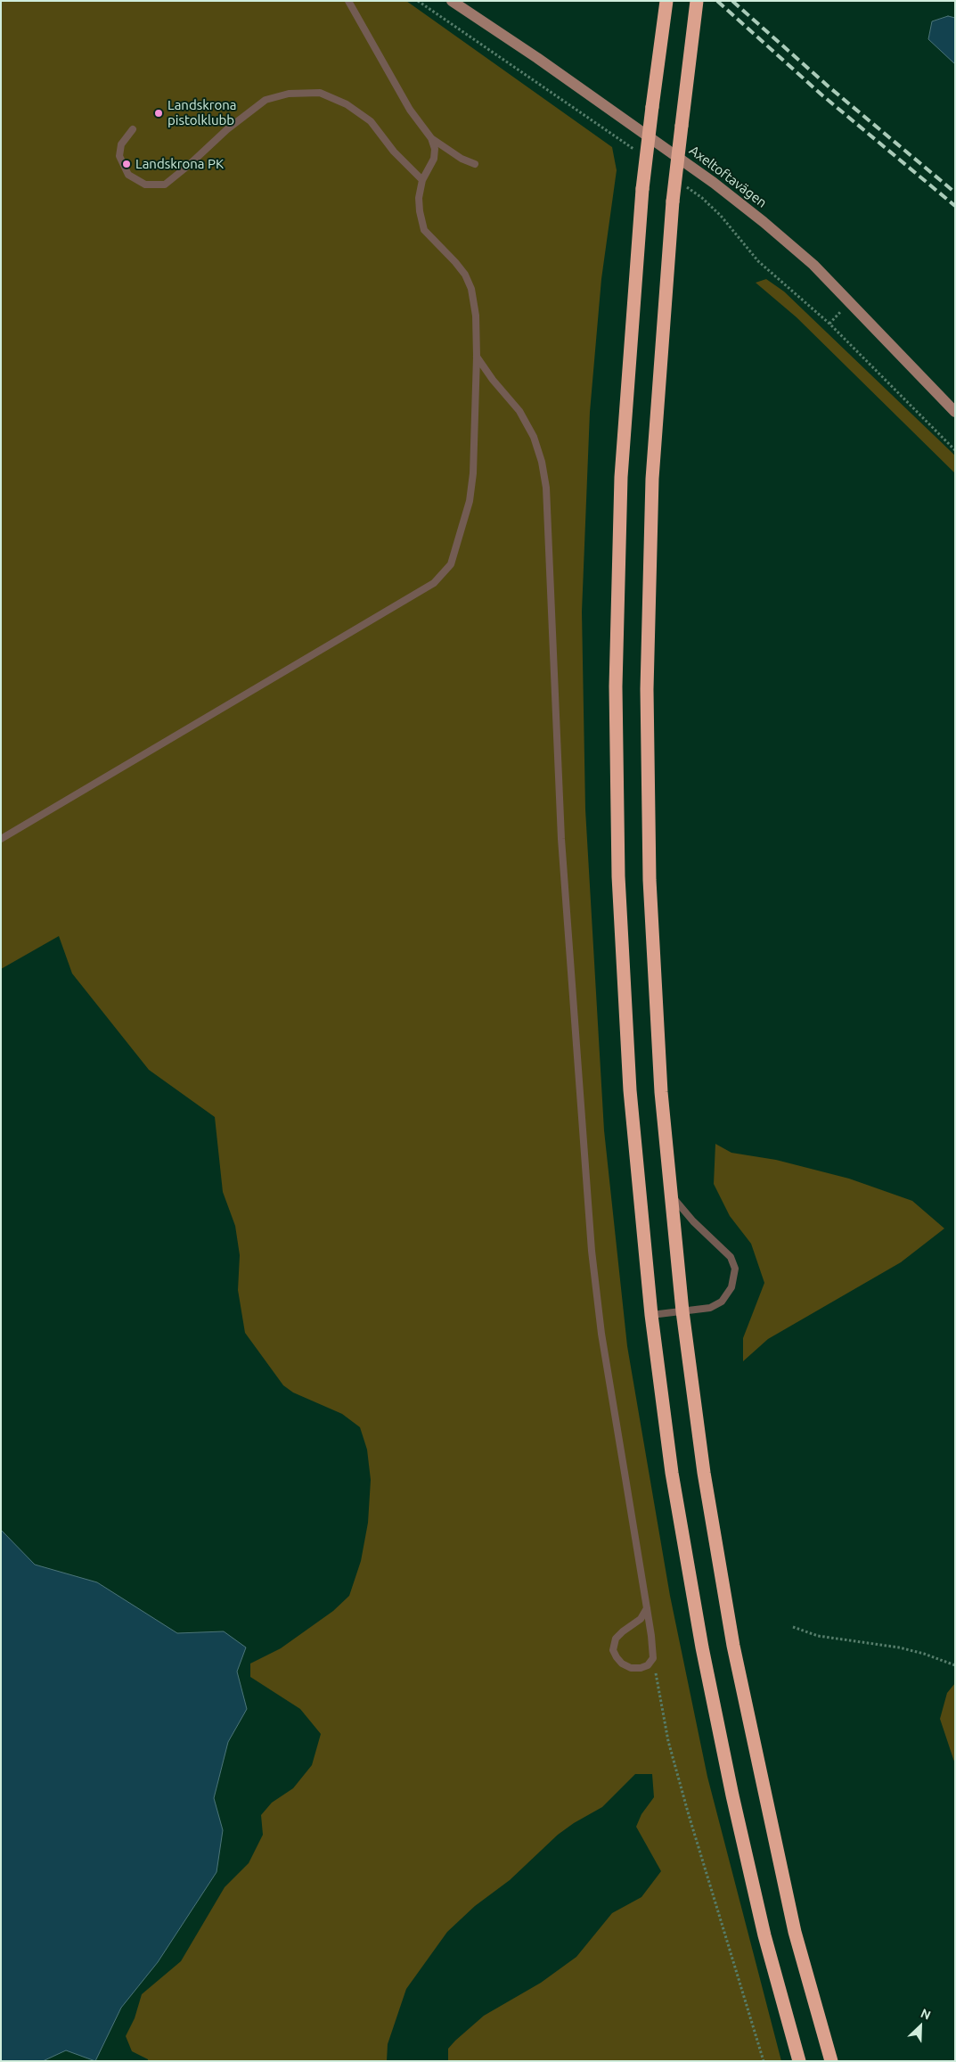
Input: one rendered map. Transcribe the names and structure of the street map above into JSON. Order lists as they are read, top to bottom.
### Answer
{
  "streets": {
    "main road": ["Axeltoftavägen"]
  },
  "places": ["Landskrona pistolklubb", "Landskrona PK"],
  "north": "top right"
}
